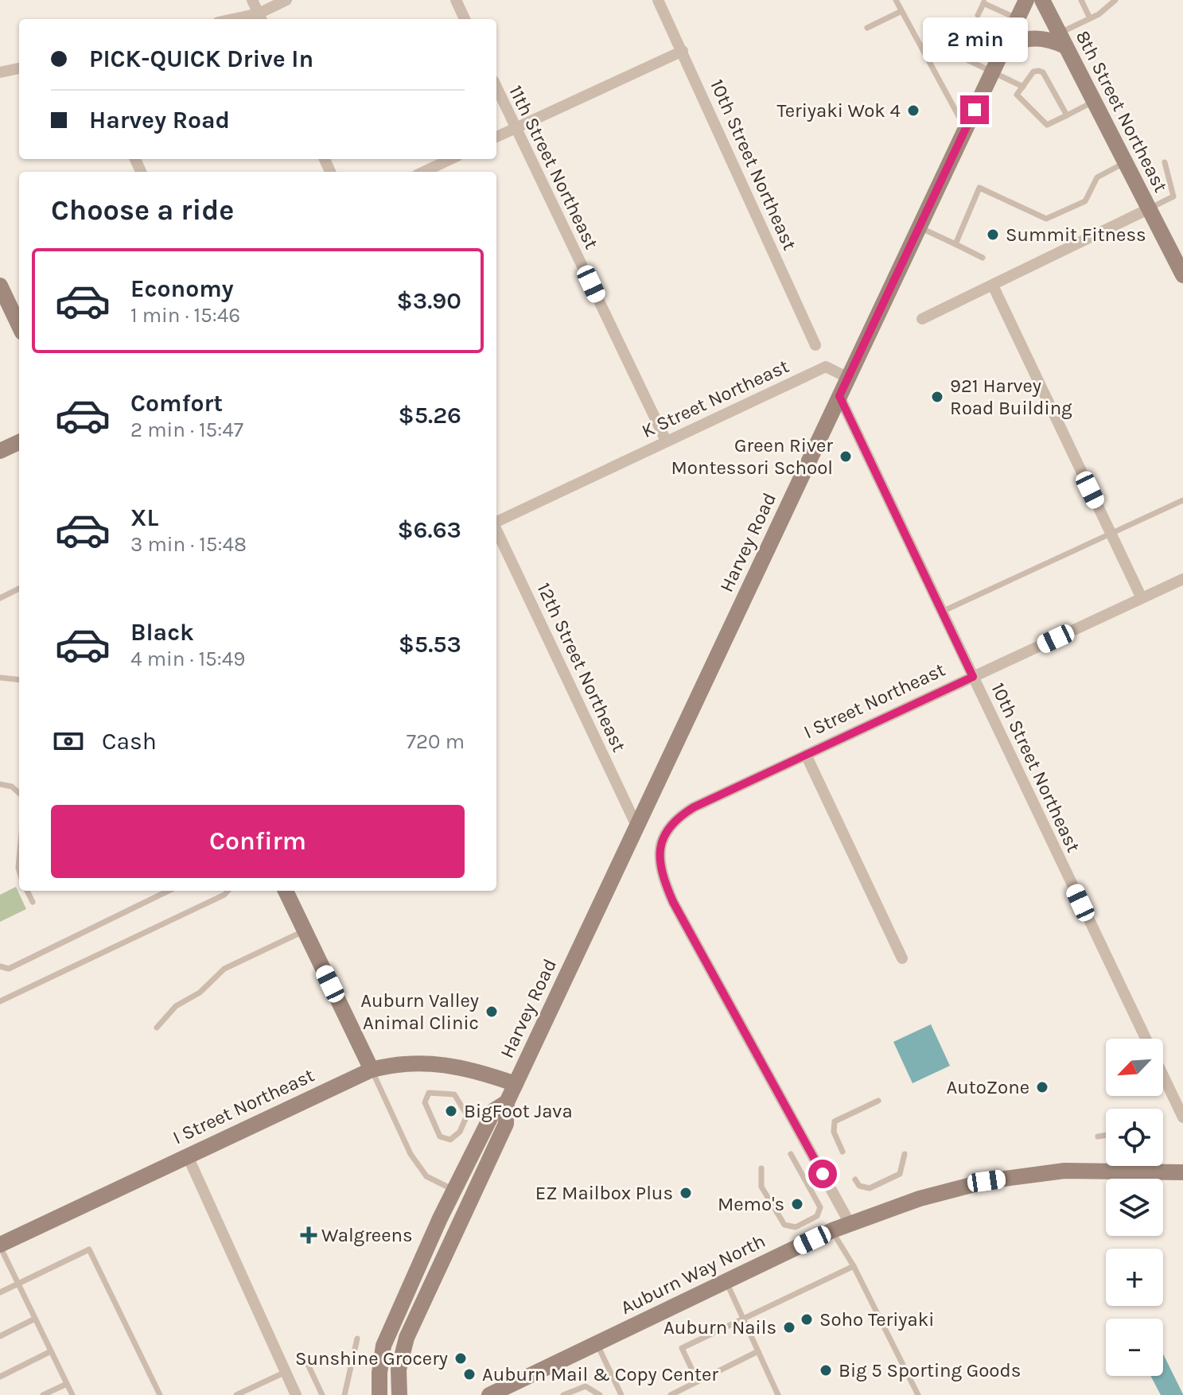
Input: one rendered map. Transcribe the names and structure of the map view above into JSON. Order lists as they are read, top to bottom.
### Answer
{
  "streets": {
    "main road": [
      "8th Street Northeast",
      "Harvey Road",
      "I Street Northeast",
      "Auburn Way North"
    ],
    "street": [
      "10th Street Northeast",
      "11th Street Northeast",
      "K Street Northeast",
      "12th Street Northeast"
    ]
  },
  "crossings": [
    ["10th Street Northeast", "Harvey Road"],
    ["10th Street Northeast", "I Street Northeast"],
    ["11th Street Northeast", "K Street Northeast"],
    ["K Street Northeast", "Harvey Road"],
    ["Harvey Road", "12th Street Northeast"],
    ["Harvey Road", "I Street Northeast"],
    ["I Street Northeast", "Auburn Way North"]
  ],
  "places": {
    "other": [
      "Teriyaki Wok 4",
      "Summit Fitness",
      "921 Harvey Road Building",
      "Green River Montessori School",
      "Auburn Valley Animal Clinic",
      "AutoZone",
      "BigFoot Java",
      "EZ Mailbox Plus",
      "Memo's",
      "Soho Teriyaki",
      "Auburn Nails",
      "Sunshine Grocery",
      "Big 5 Sporting Goods",
      "Auburn Mail & Copy Center"
    ],
    "health": ["Walgreens"]
  },
  "north": "bottom left",
  "page": {
    "bubble": "2 min",
    "banner": ["PICK-QUICK Drive In", "Harvey Road"],
    "heading": "Choose a ride",
    "list": [
      {
        "name": "Economy",
        "note": "1 min · 15:46",
        "value": "$3.90"
      },
      {
        "name": "Comfort",
        "note": "2 min · 15:47",
        "value": "$5.26"
      },
      {
        "name": "XL",
        "note": "3 min · 15:48",
        "value": "$6.63"
      },
      {
        "name": "Black",
        "note": "4 min · 15:49",
        "value": "$5.53"
      }
    ],
    "pay": ["Cash", "720 m"],
    "buttons": "Confirm",
    "map_buttons": ["+", "−"]
  }
}
